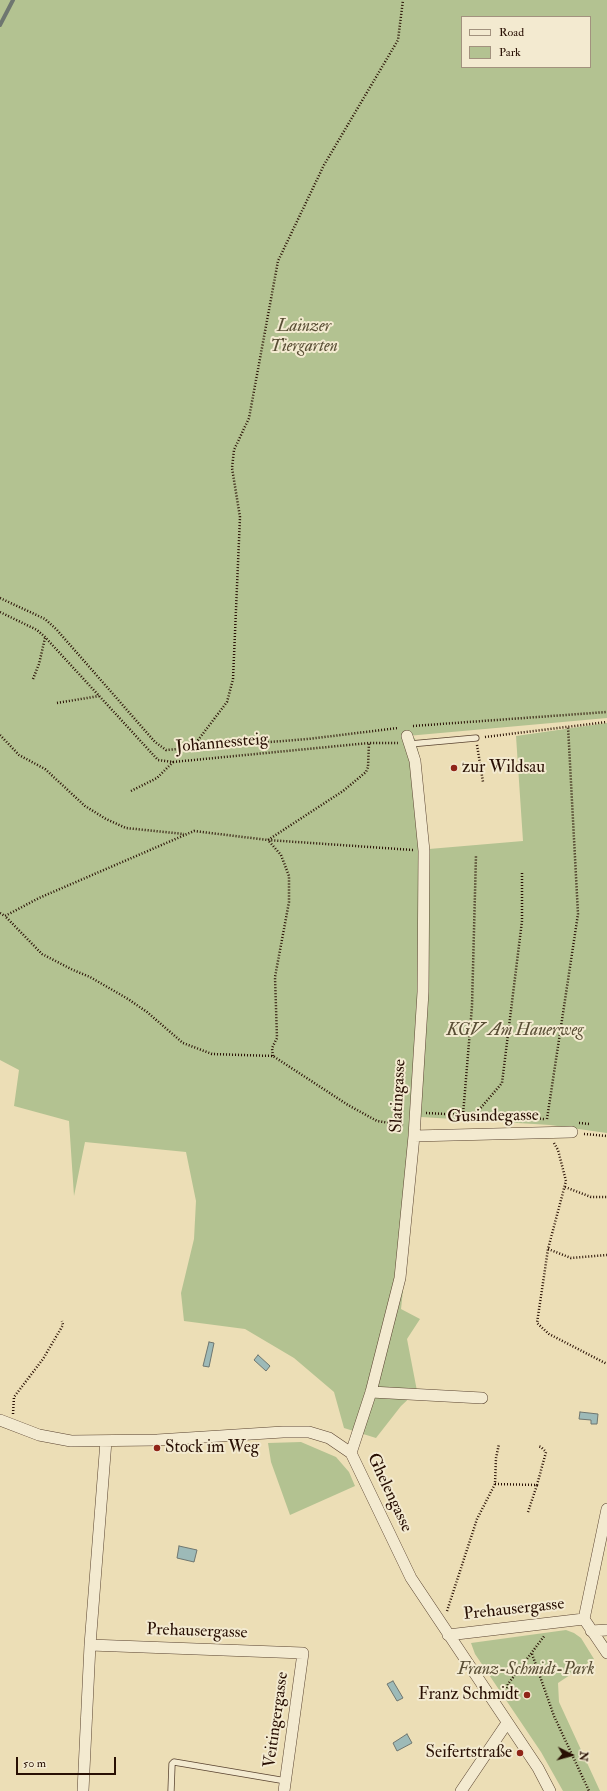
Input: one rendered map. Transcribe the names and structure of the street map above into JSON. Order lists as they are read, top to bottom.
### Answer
{
  "streets": {
    "street": [
      "Slatingasse",
      "Gusindegasse",
      "Ghelengasse",
      "Prehausergasse",
      "Veitingergasse"
    ],
    "path": ["Johannessteig"]
  },
  "crossings": [
    ["Johannessteig", "Slatingasse"],
    ["Slatingasse", "Gusindegasse"],
    ["Slatingasse", "Ghelengasse"],
    ["Ghelengasse", "Prehausergasse"],
    ["Prehausergasse", "Veitingergasse"]
  ],
  "parks": ["Lainzer Tiergarten", "KGV Am Hauerweg", "Franz-Schmidt-Park"],
  "places": [
    "zur Wildsau",
    "Stock im Weg",
    "Franz Schmidt",
    "Seifertstraße"
  ],
  "legend": ["Road", "Park"],
  "scale_bar": "50 m",
  "north": "right"
}
